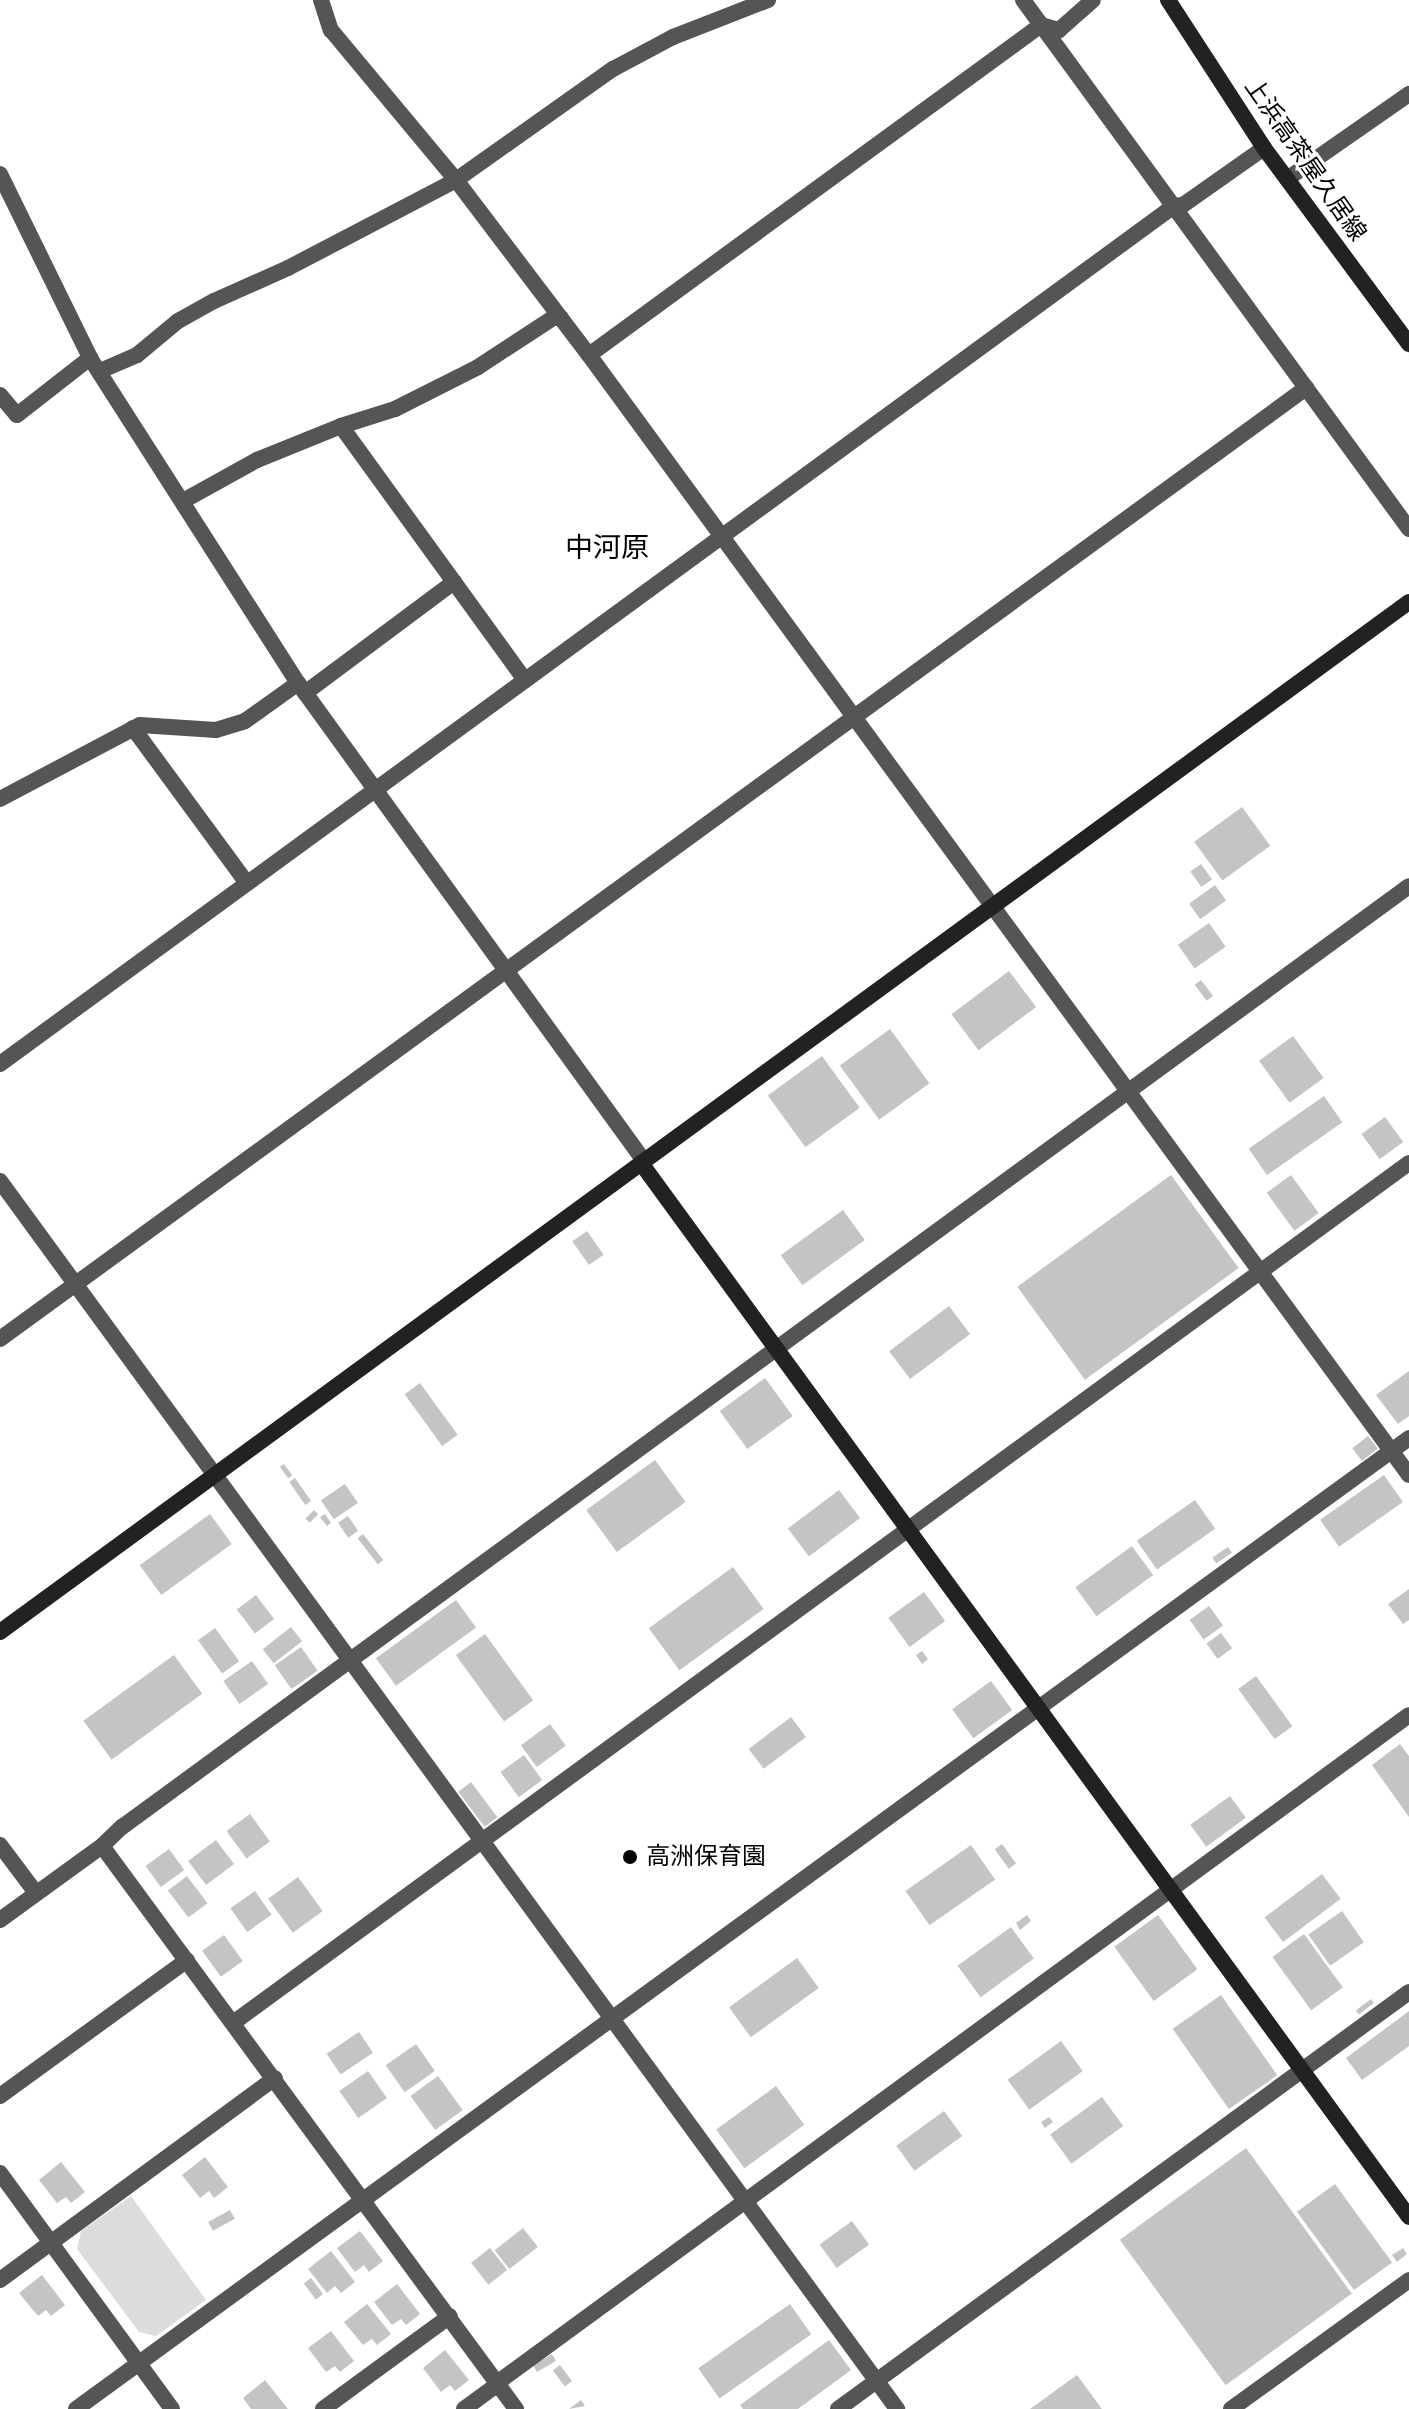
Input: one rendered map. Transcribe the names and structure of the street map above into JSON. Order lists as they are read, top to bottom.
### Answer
{
  "streets": {
    "street": ["上浜高茶屋久居線"]
  },
  "districts": ["中河原"],
  "places": ["高洲保育園"]
}
